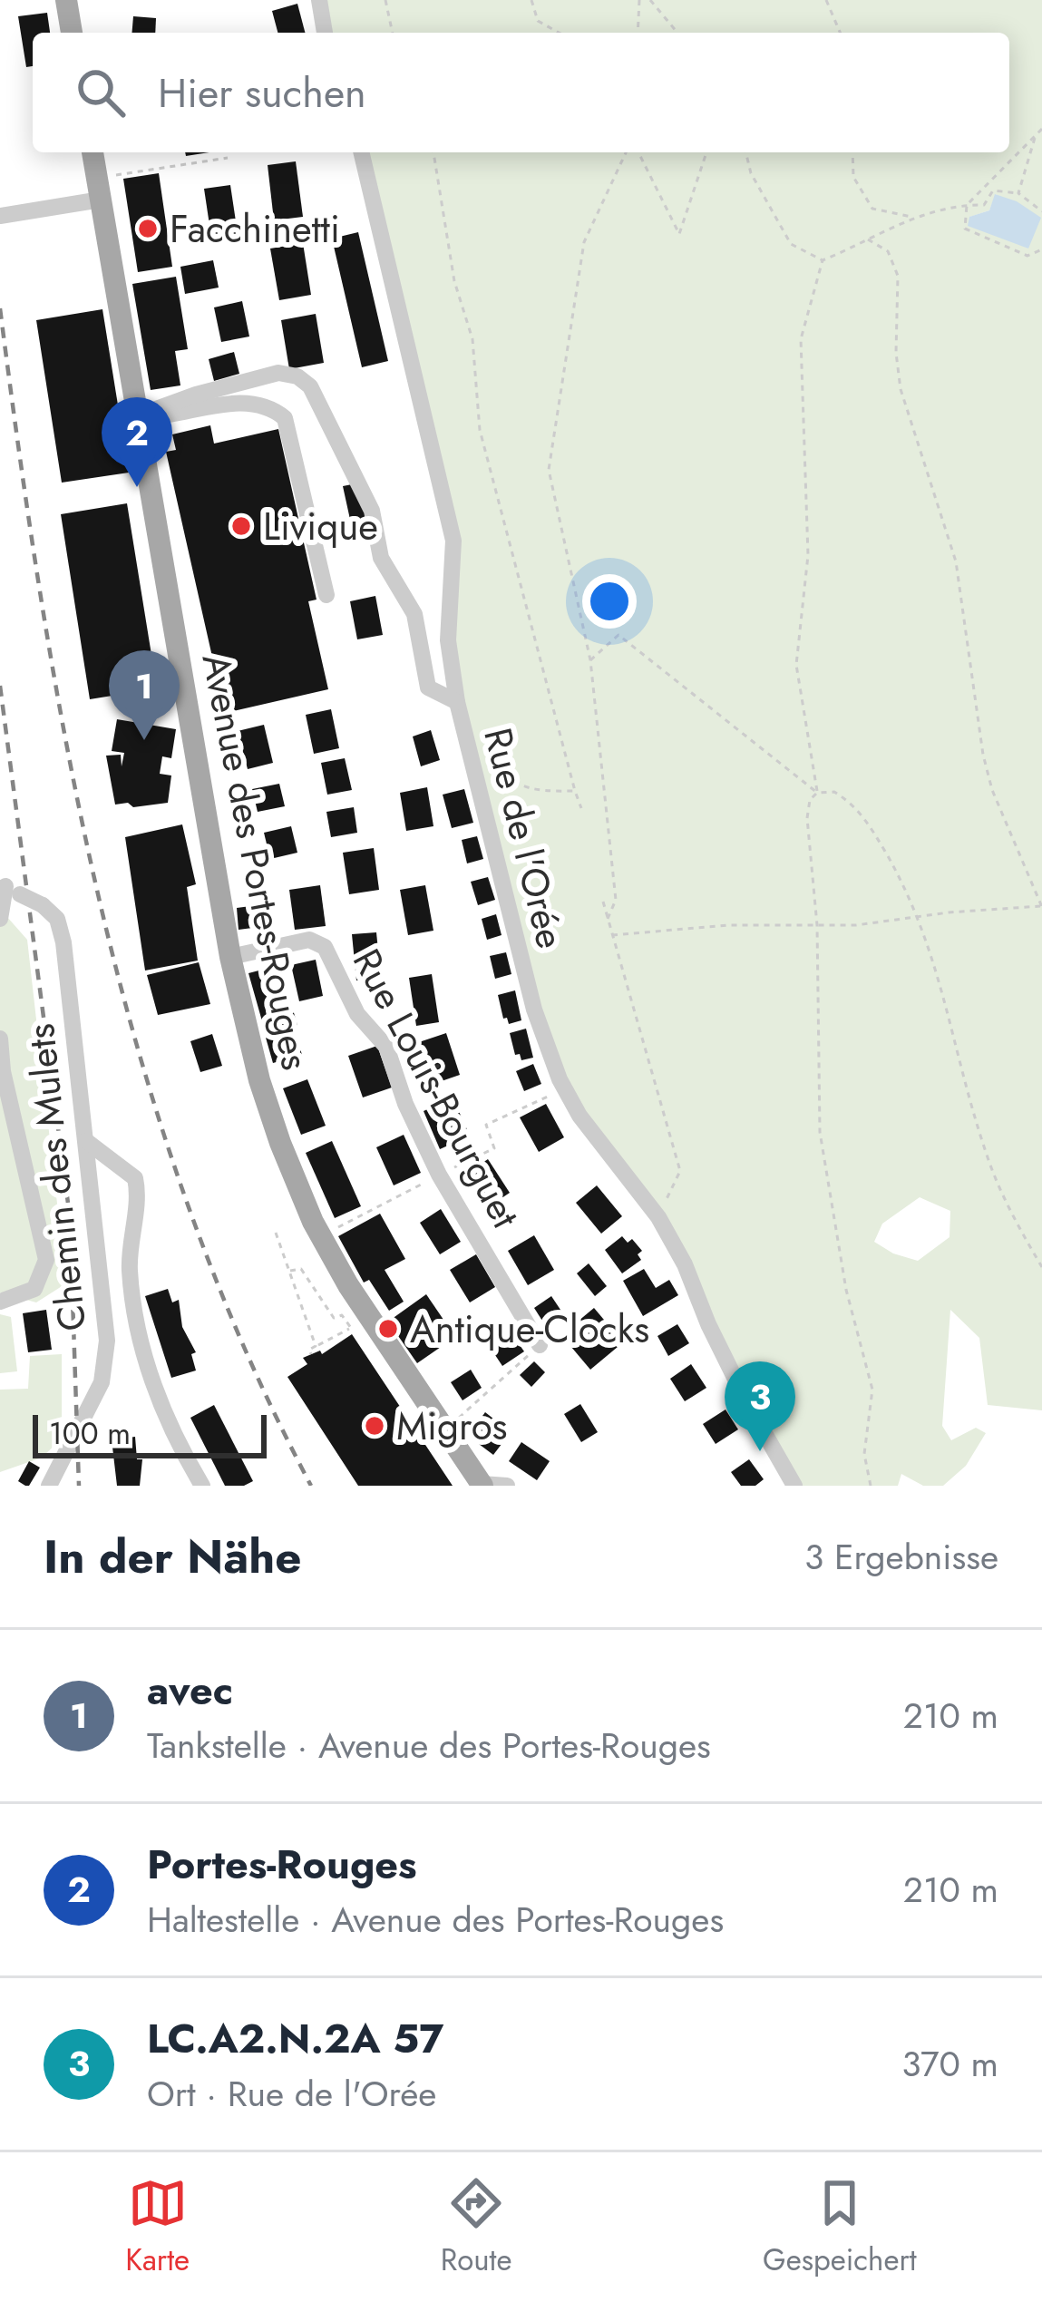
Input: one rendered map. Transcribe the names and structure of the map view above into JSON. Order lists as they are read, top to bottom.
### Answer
{
  "streets": {
    "main road": ["Avenue des Portes-Rouges"],
    "street": ["Rue de l'Orée", "Rue Louis-Bourguet", "Chemin des Mulets"]
  },
  "crossings": [
    ["Avenue des Portes-Rouges", "Rue Louis-Bourguet"]
  ],
  "places": [
    "Facchinetti",
    "Livique",
    "Antique-Clocks",
    "Migros"
  ],
  "scale_bar": "100 m",
  "page": {
    "search": "Hier suchen",
    "pins": ["2", "1", "3"],
    "scale": "100 m",
    "heading": ["In der Nähe", "3 Ergebnisse"],
    "list": [
      {
        "mark": "1",
        "name": "avec",
        "note": "Tankstelle · Avenue des Portes-Rouges",
        "value": "210 m"
      },
      {
        "mark": "2",
        "name": "Portes-Rouges",
        "note": "Haltestelle · Avenue des Portes-Rouges",
        "value": "210 m"
      },
      {
        "mark": "3",
        "name": "LC.A2.N.2A 57",
        "note": "Ort · Rue de l'Orée",
        "value": "370 m"
      }
    ],
    "nav": ["Karte", "Route", "Gespeichert"]
  }
}
